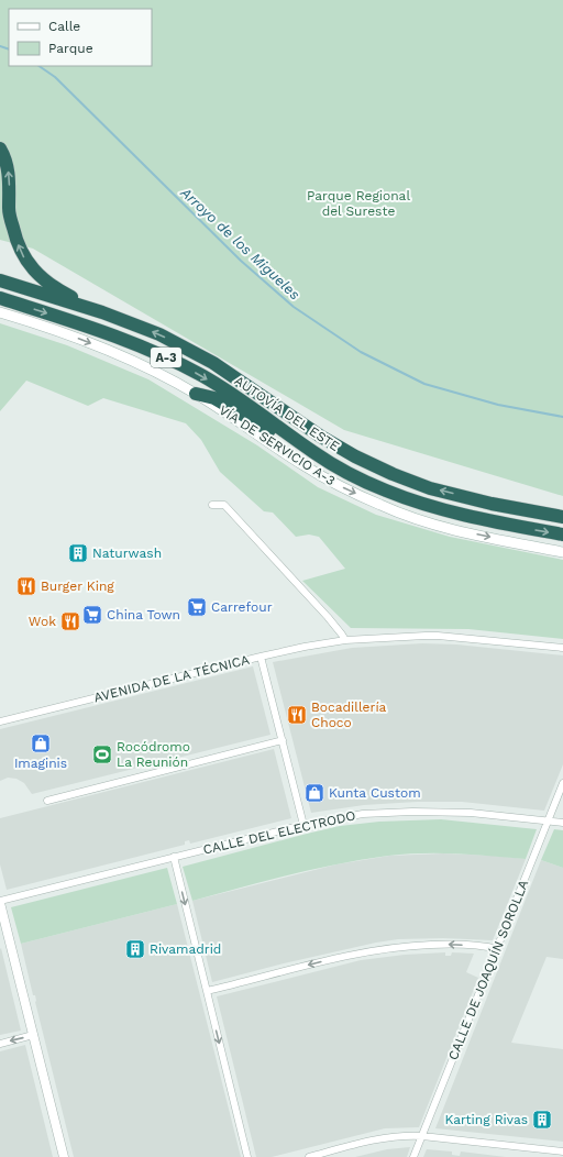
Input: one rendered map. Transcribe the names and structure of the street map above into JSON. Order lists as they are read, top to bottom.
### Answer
{
  "streets": {
    "highway": ["A-3", "AUTOVÍA DEL ESTE"],
    "main road": ["VÍA DE SERVICIO A-3"],
    "street": ["AVENIDA DE LA TÉCNICA", "CALLE DEL ELECTRODO", "CALLE DE JOAQUÍN SOROLLA"]
  },
  "crossings": [
    ["CALLE DEL ELECTRODO", "CALLE DE JOAQUÍN SOROLLA"]
  ],
  "one_way": ["VÍA DE SERVICIO A-3"],
  "water": ["Arroyo de los Migueles"],
  "parks": ["Parque Regional del Sureste"],
  "places": {
    "building": ["Naturwash", "Rivamadrid", "Karting Rivas"],
    "restaurant": ["Burger King", "Wok", "Bocadillería Choco"],
    "supermarket": ["Carrefour", "China Town"],
    "shop": ["Imaginis", "Kunta Custom"],
    "sports": ["Rocódromo La Reunión"]
  },
  "legend": ["Calle", "Parque"]
}
